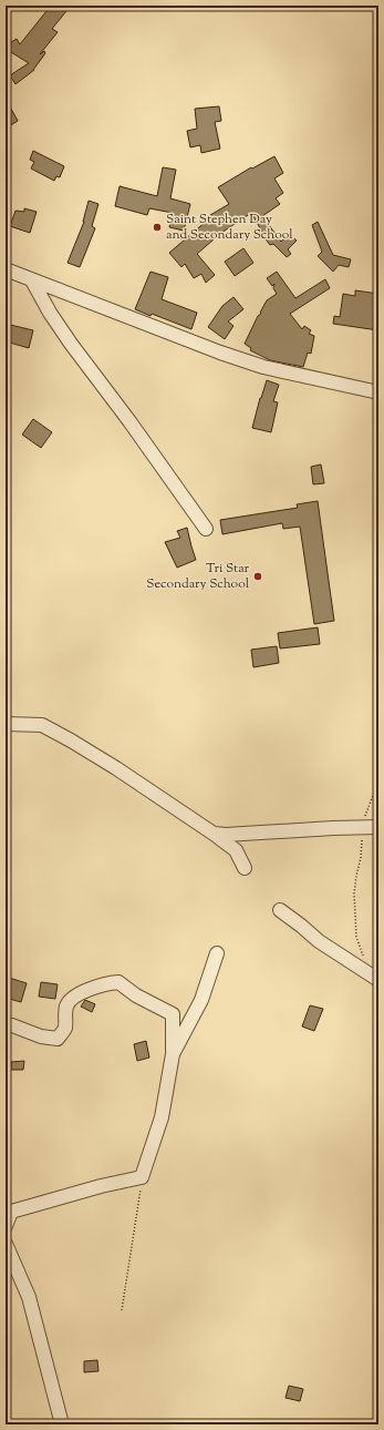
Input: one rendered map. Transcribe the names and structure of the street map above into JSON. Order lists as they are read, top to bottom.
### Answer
{
  "places": ["Saint Stephen Day and Secondary School", "Tri Star Secondary School"]
}
